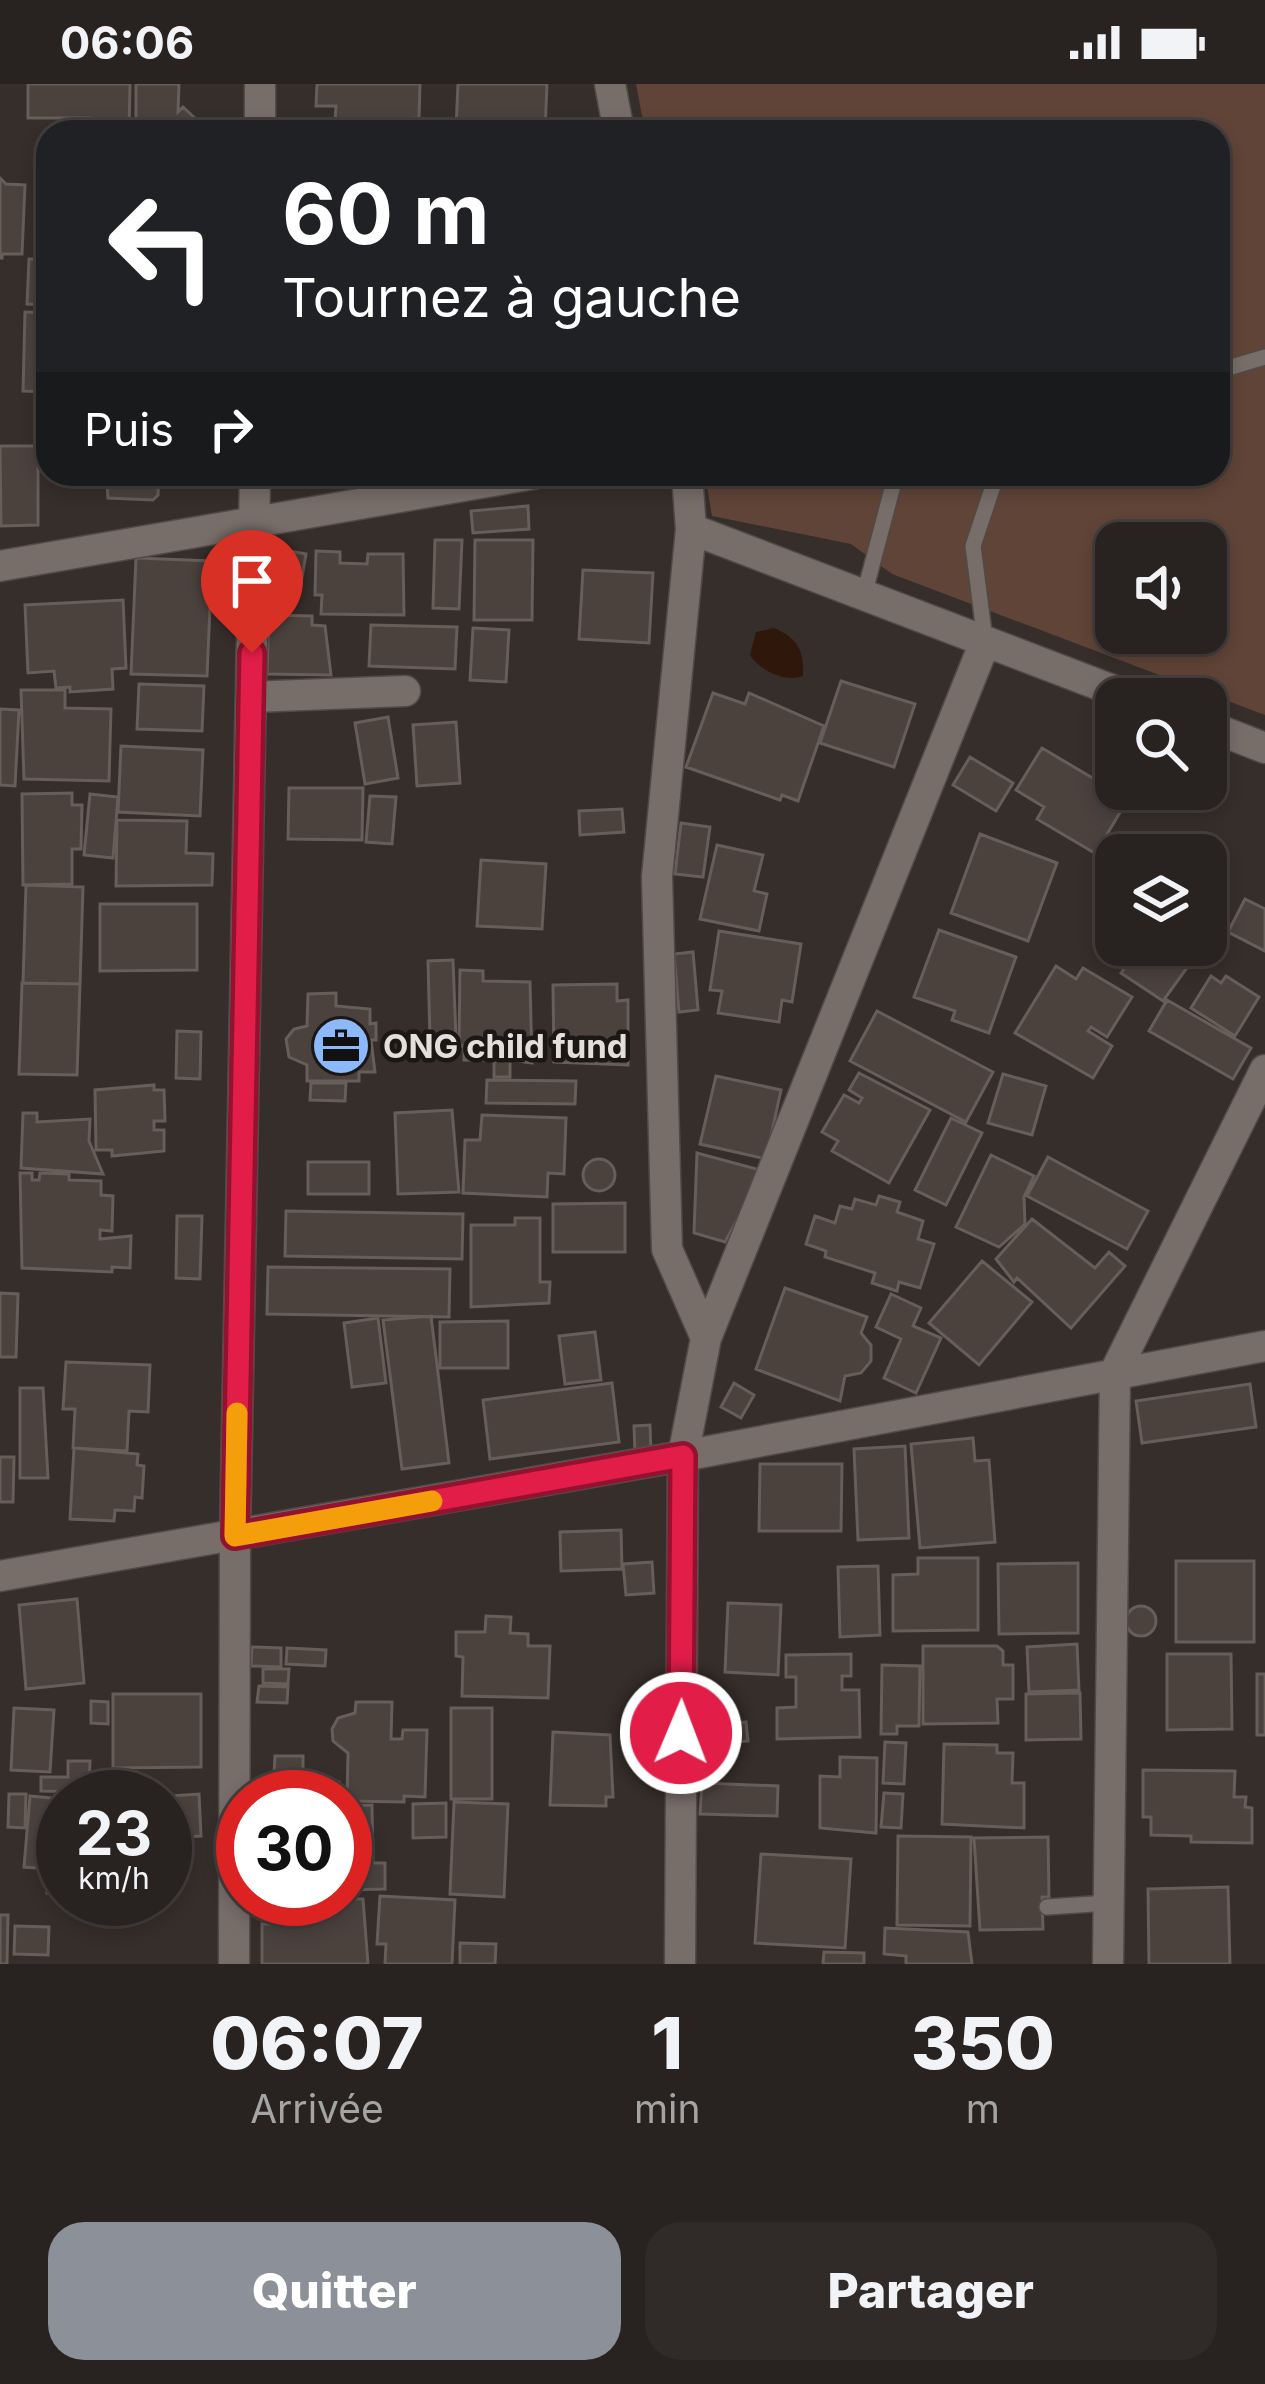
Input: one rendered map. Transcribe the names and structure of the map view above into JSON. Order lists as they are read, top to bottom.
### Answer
{
  "places": {
    "office": ["ONG child fund"]
  },
  "page": {
    "status": "06:06",
    "turn": ["60 m", "Tournez à gauche"],
    "then": "Puis",
    "speed": "23 km/h",
    "limit": "30",
    "eta": [
      "06:07",
      "Arrivée",
      "1",
      "min",
      "350",
      "m"
    ],
    "buttons": ["Quitter", "Partager"]
  }
}
